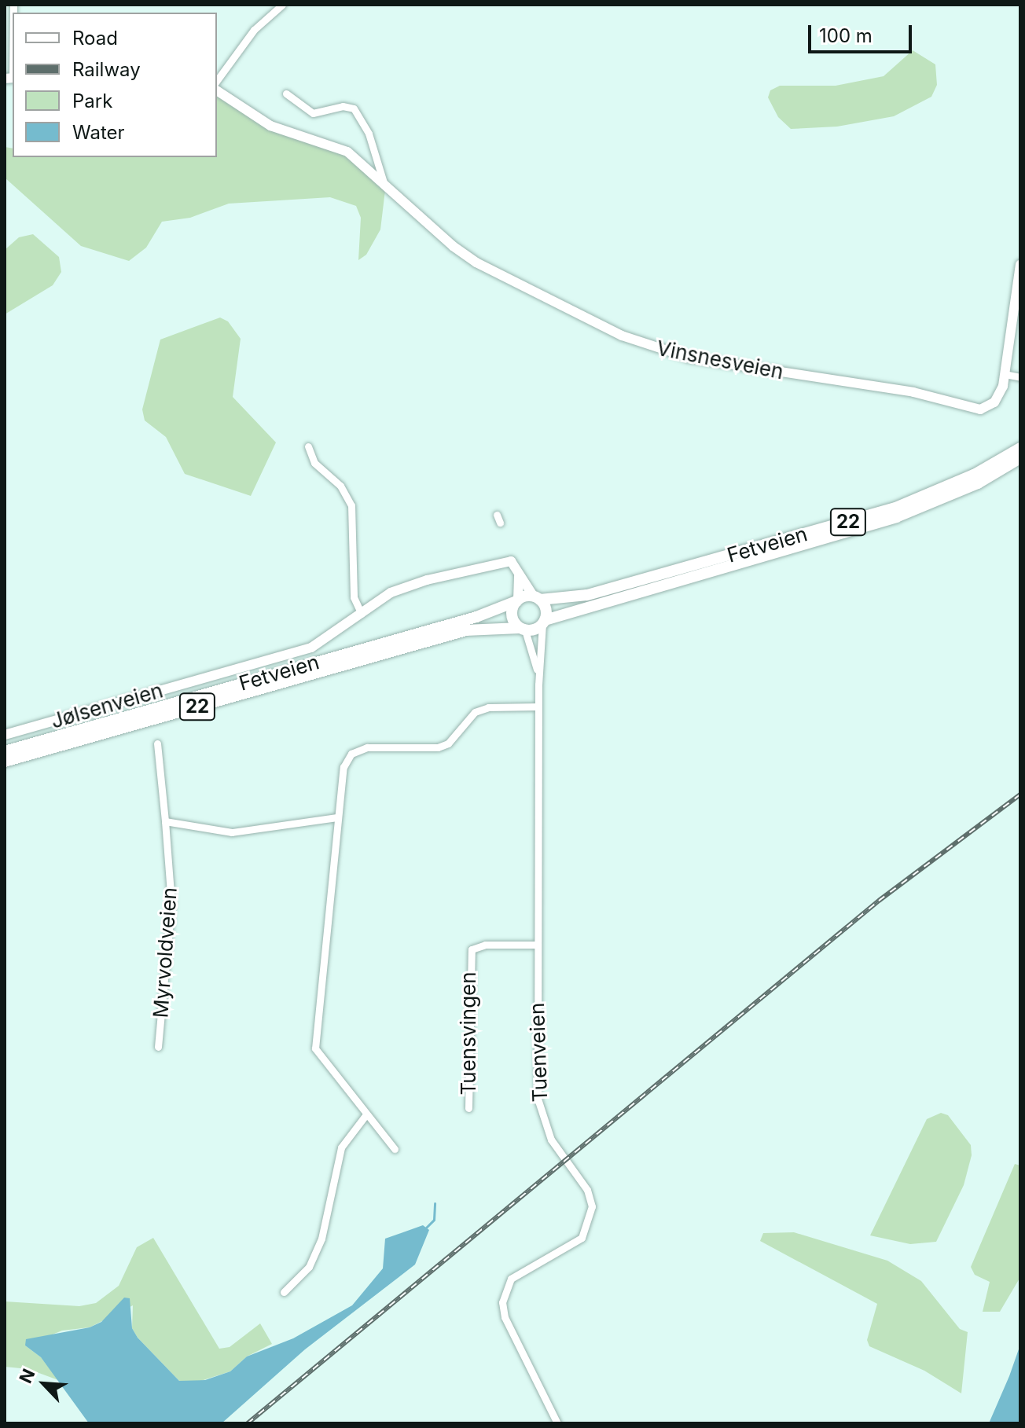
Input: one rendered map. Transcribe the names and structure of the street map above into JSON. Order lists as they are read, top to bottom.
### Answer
{
  "streets": {
    "highway": ["22", "Fetveien"],
    "main road": ["Vinsnesveien", "Jølsenveien"],
    "street": ["Myrvoldveien", "Tuensvingen", "Tuenveien"]
  },
  "crossings": [
    ["22", "Fetveien"],
    ["22", "Tuenveien"],
    ["Fetveien", "Tuenveien"],
    ["Tuensvingen", "Tuenveien"]
  ],
  "legend": [
    "Road",
    "Railway",
    "Park",
    "Water"
  ],
  "scale_bar": "100 m",
  "north": "top left"
}
